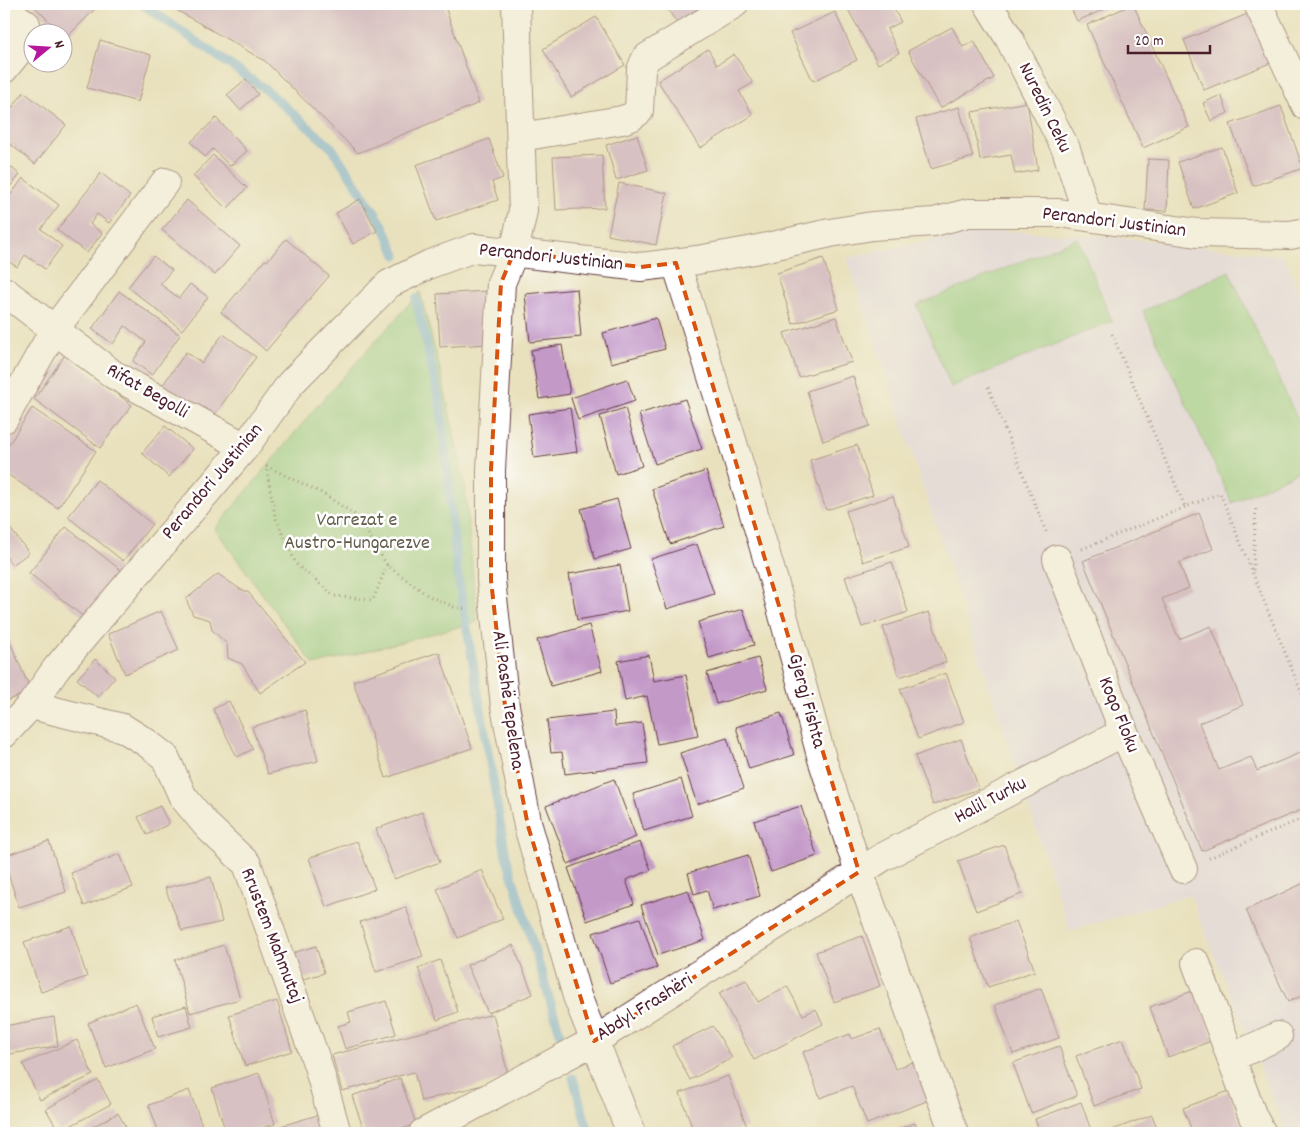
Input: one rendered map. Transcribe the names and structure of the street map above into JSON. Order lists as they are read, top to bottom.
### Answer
{
  "streets": {
    "street": [
      "Nuredin Ceku",
      "Perandori Justinian",
      "Rifat Begolli",
      "Ali Pashë Tepelena",
      "Gjergj Fishta",
      "Koqo Floku",
      "Halil Turku",
      "Rrustem Mahmutaj",
      "Abdyl Frashëri"
    ]
  },
  "crossings": [
    ["Nuredin Ceku", "Perandori Justinian"],
    ["Perandori Justinian", "Rifat Begolli"],
    ["Perandori Justinian", "Ali Pashë Tepelena"],
    ["Perandori Justinian", "Gjergj Fishta"],
    ["Perandori Justinian", "Rrustem Mahmutaj"],
    ["Ali Pashë Tepelena", "Abdyl Frashëri"],
    ["Gjergj Fishta", "Halil Turku"],
    ["Gjergj Fishta", "Abdyl Frashëri"],
    ["Koqo Floku", "Halil Turku"],
    ["Halil Turku", "Abdyl Frashëri"]
  ],
  "parks": ["Varrezat e Austro-Hungarezve"],
  "scale_bar": "20 m",
  "north": "right"
}
